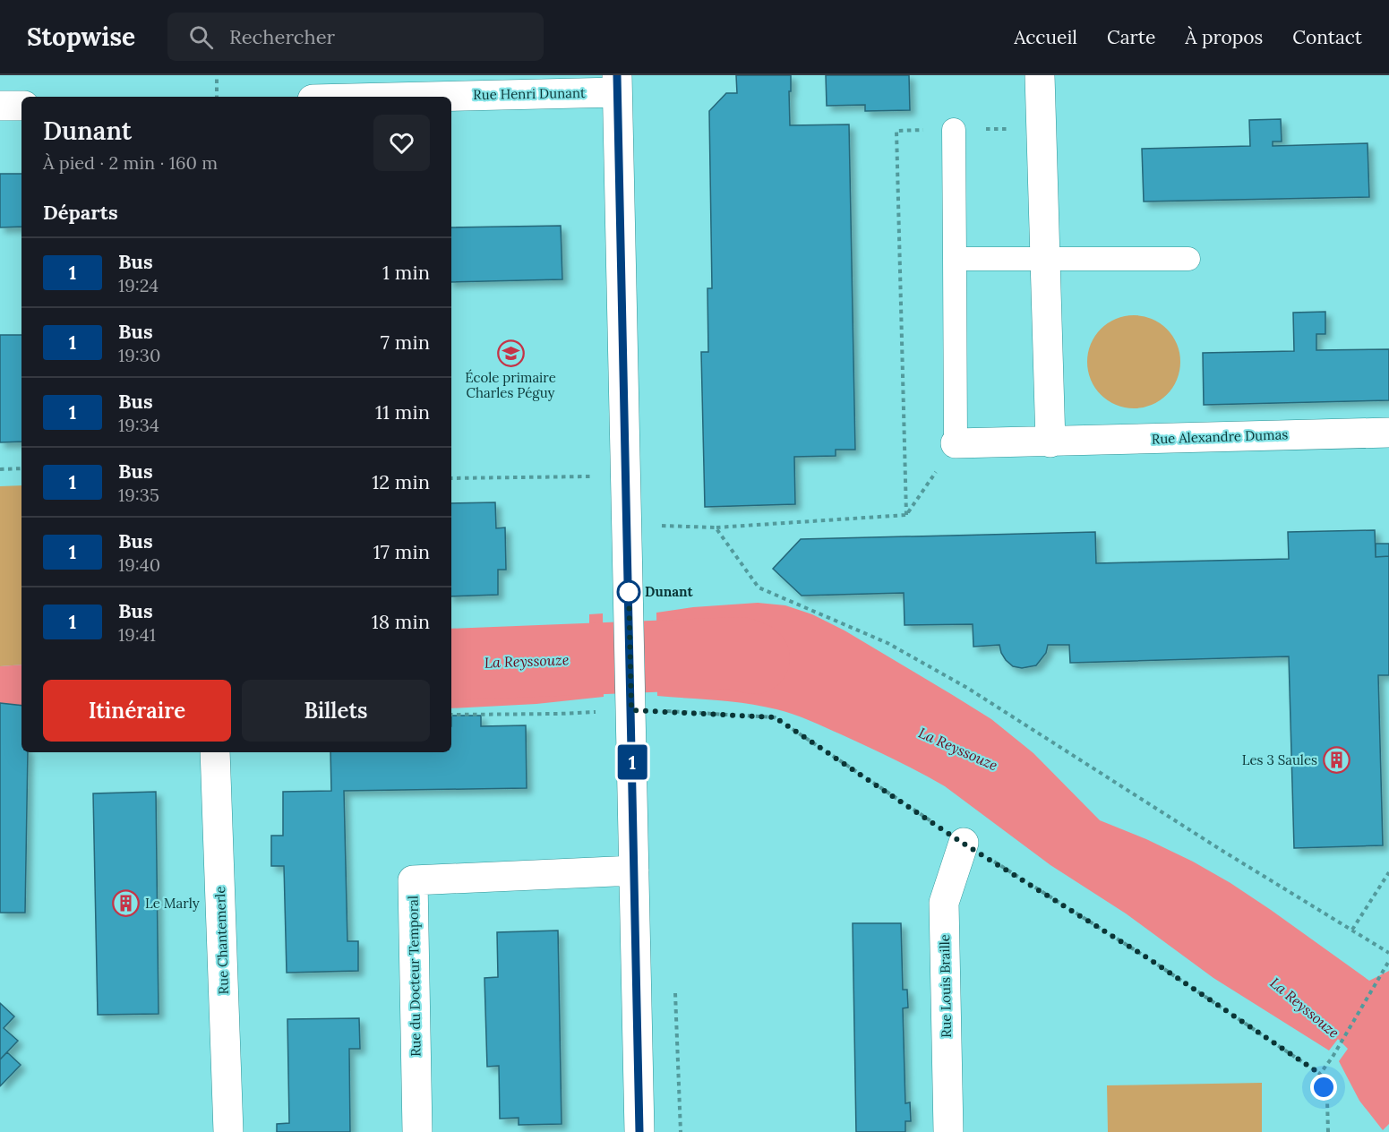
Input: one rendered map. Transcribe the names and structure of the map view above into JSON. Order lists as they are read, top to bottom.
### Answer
{
  "streets": {
    "street": [
      "Rue Henri Dunant",
      "Rue Alexandre Dumas",
      "Rue Chantemerle",
      "Rue du Docteur Temporal",
      "Rue Louis Braille"
    ]
  },
  "water": ["La Reyssouze"],
  "places": {
    "school or university": ["École primaire Charles Péguy"],
    "other": ["Dunant"],
    "building": ["Les 3 Saules", "Le Marly"]
  },
  "lines": ["bus line 1"],
  "page": {
    "header": "Stopwise",
    "search": "Rechercher",
    "nav": [
      "Accueil",
      "Carte",
      "À propos",
      "Contact"
    ],
    "on_map": "1",
    "heading": [
      ["Dunant", "À pied · 2 min · 160 m"],
      "Départs"
    ],
    "list": [
      {
        "mark": "1",
        "name": "Bus",
        "note": "19:24",
        "value": "1 min"
      },
      {
        "mark": "1",
        "name": "Bus",
        "note": "19:30",
        "value": "7 min"
      },
      {
        "mark": "1",
        "name": "Bus",
        "note": "19:34",
        "value": "11 min"
      },
      {
        "mark": "1",
        "name": "Bus",
        "note": "19:35",
        "value": "12 min"
      },
      {
        "mark": "1",
        "name": "Bus",
        "note": "19:40",
        "value": "17 min"
      },
      {
        "mark": "1",
        "name": "Bus",
        "note": "19:41",
        "value": "18 min"
      }
    ],
    "buttons": ["Itinéraire", "Billets"]
  }
}
